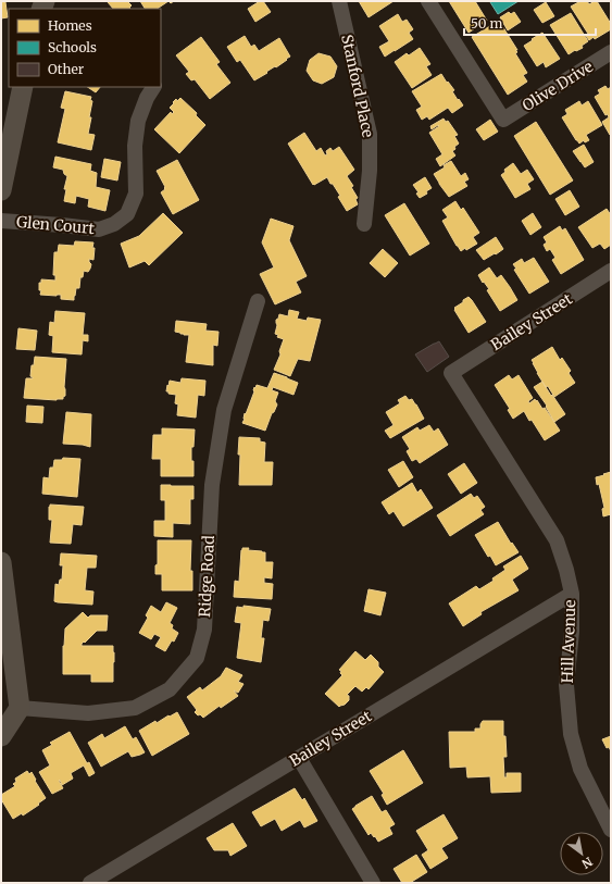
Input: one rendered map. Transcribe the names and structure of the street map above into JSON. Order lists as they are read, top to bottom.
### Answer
{
  "streets": {
    "street": [
      "Stanford Place",
      "Olive Drive",
      "Glen Court",
      "Bailey Street",
      "Ridge Road",
      "Hill Avenue"
    ]
  },
  "crossings": [
    ["Bailey Street", "Hill Avenue"]
  ],
  "legend": ["Homes", "Schools", "Other"],
  "scale_bar": "50 m",
  "north": "bottom right"
}
